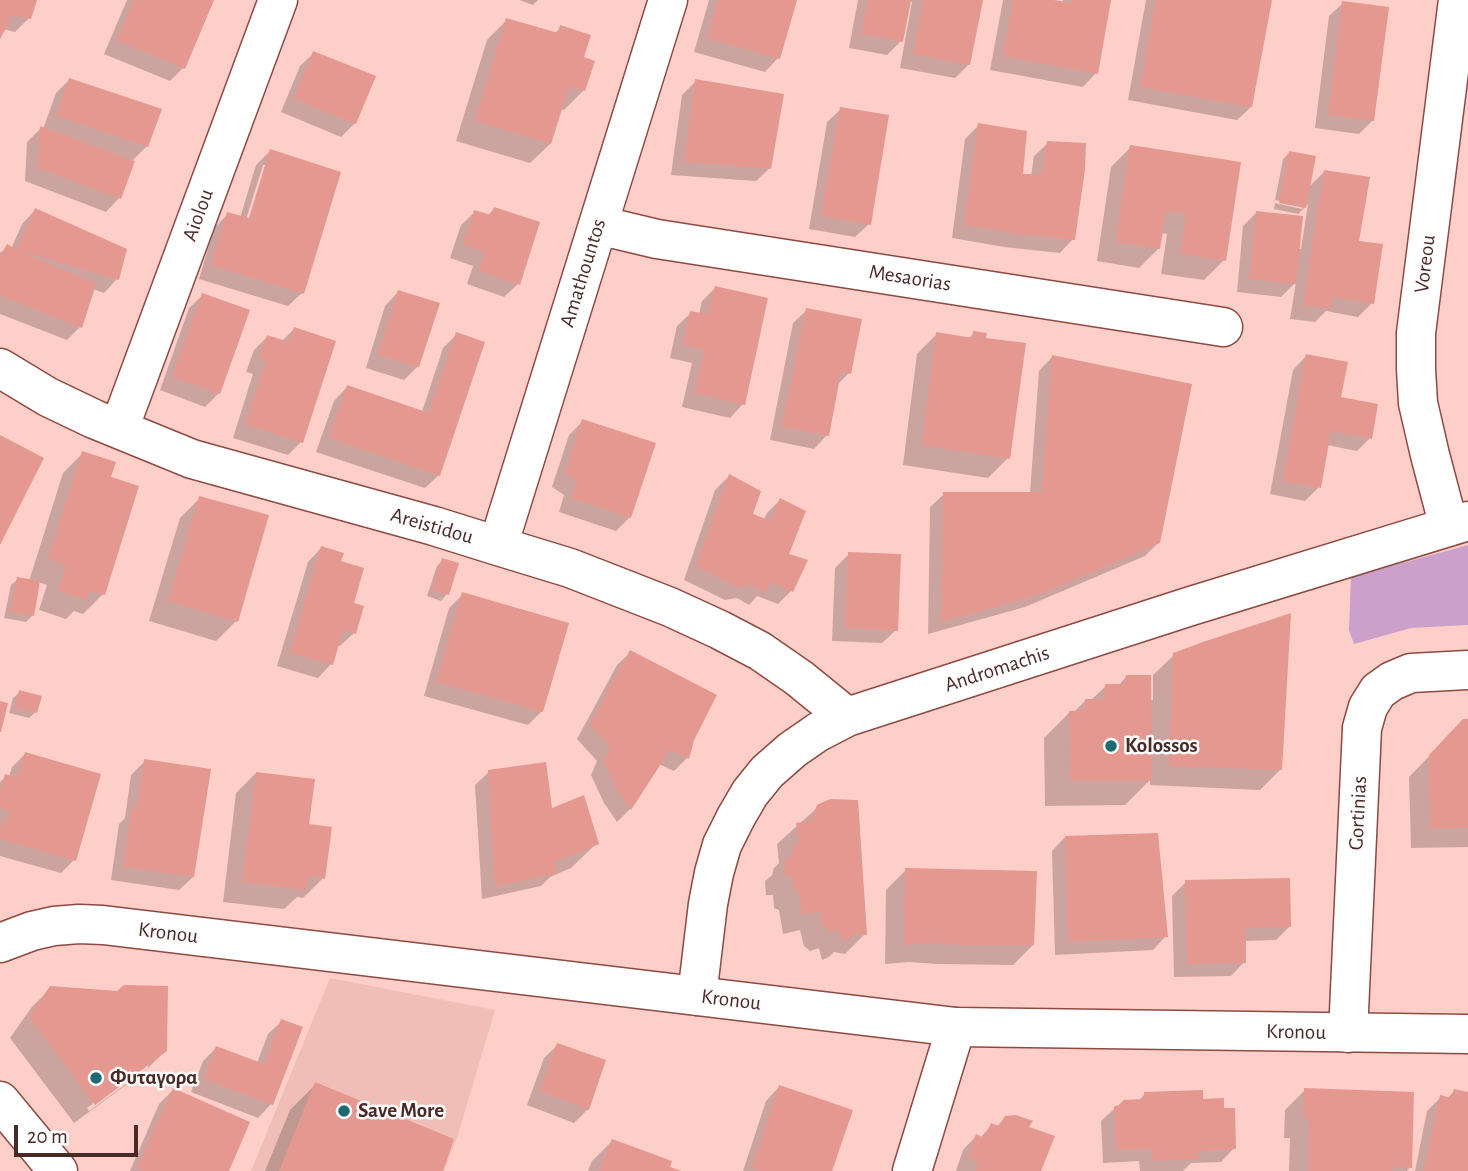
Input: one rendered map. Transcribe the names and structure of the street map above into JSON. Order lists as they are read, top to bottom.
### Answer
{
  "streets": {
    "street": [
      "Aiolou",
      "Voreou",
      "Amathountos",
      "Mesaorias",
      "Areistidou",
      "Andromachis",
      "Gortinias",
      "Kronou"
    ]
  },
  "crossings": [
    ["Aiolou", "Areistidou"],
    ["Voreou", "Andromachis"],
    ["Amathountos", "Mesaorias"],
    ["Amathountos", "Areistidou"],
    ["Areistidou", "Andromachis"],
    ["Andromachis", "Kronou"],
    ["Gortinias", "Kronou"]
  ],
  "places": ["Kolossos", "Φυταγορα", "Save More"],
  "scale_bar": "20 m"
}
